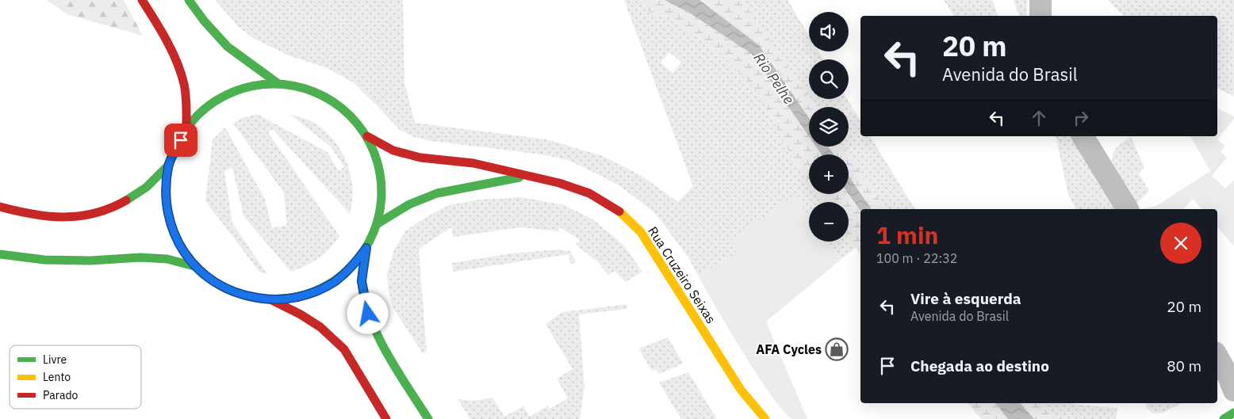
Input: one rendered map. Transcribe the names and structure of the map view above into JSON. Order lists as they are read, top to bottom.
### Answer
{
  "streets": {
    "main road": ["Rua Cruzeiro Seixas"]
  },
  "water": ["Rio Pelhe"],
  "places": {
    "shop": ["AFA Cycles"]
  },
  "legend": ["Livre", "Lento", "Parado"],
  "page": {
    "map_buttons": ["+", "−"],
    "turn": ["20 m", "Avenida do Brasil"],
    "heading": ["1 min", "100 m · 22:32"],
    "list": [
      {
        "name": "Vire à esquerda",
        "note": "Avenida do Brasil",
        "value": "20 m"
      },
      {
        "name": "Chegada ao destino",
        "value": "80 m"
      }
    ]
  }
}
